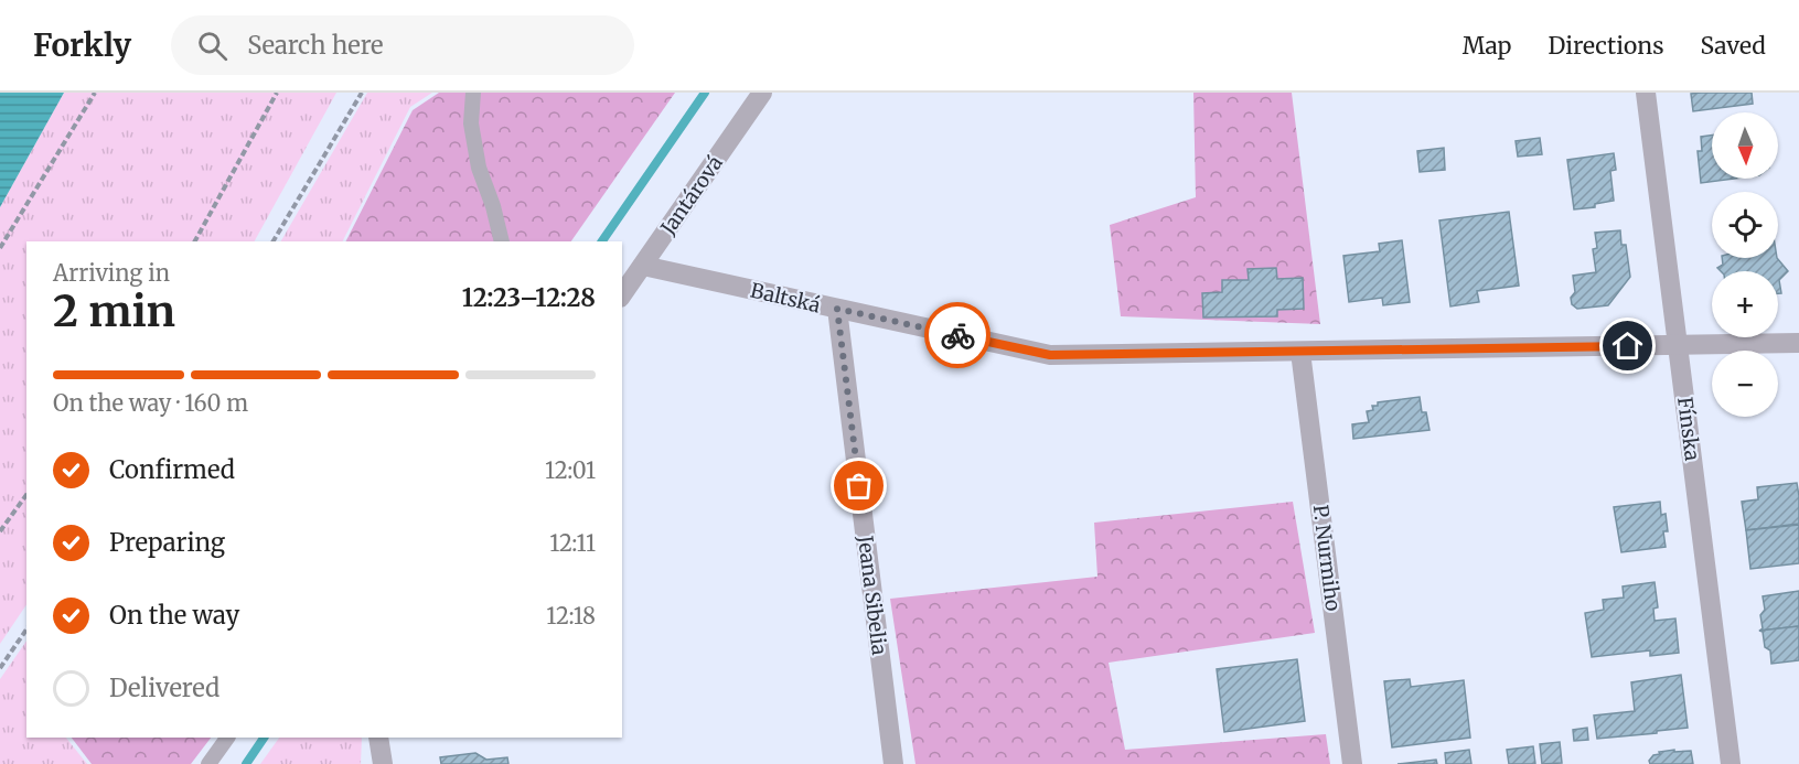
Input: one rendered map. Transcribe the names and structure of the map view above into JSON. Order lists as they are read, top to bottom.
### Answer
{
  "streets": {
    "street": [
      "Jantárová",
      "Baltská",
      "Fínska",
      "P. Nurmiho",
      "Jeana Sibelia"
    ]
  },
  "crossings": [
    ["Jantárová", "Baltská"],
    ["Baltská", "Fínska"],
    ["Baltská", "P. Nurmiho"],
    ["Baltská", "Jeana Sibelia"]
  ],
  "north": "bottom",
  "page": {
    "header": "Forkly",
    "search": "Search here",
    "nav": ["Map", "Directions", "Saved"],
    "map_buttons": ["+", "−"],
    "heading": ["2 min", "Arriving in", "12:23–12:28"],
    "bar": "On the way · 160 m",
    "list": [
      ["Confirmed", "12:01"],
      ["Preparing", "12:11"],
      ["On the way", "12:18"],
      "Delivered"
    ]
  }
}
